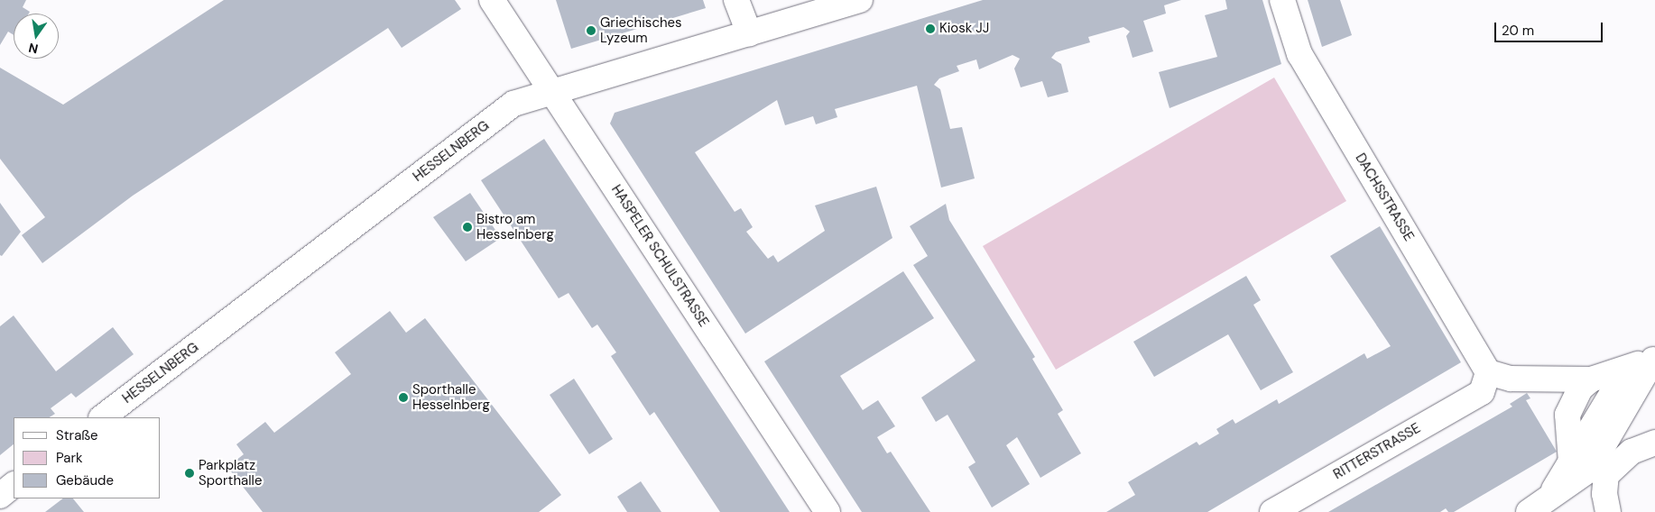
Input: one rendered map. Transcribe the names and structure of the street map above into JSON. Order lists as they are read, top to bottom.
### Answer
{
  "streets": {
    "street": [
      "HESSELNBERG",
      "DACHSSTRASSE",
      "HASPELER SCHULSTRASSE",
      "RITTERSTRASSE"
    ]
  },
  "crossings": [
    ["HESSELNBERG", "HASPELER SCHULSTRASSE"],
    ["DACHSSTRASSE", "RITTERSTRASSE"]
  ],
  "places": [
    "Kiosk JJ",
    "Griechisches Lyzeum",
    "Bistro am Hesselnberg",
    "Sporthalle Hesselnberg",
    "Parkplatz Sporthalle"
  ],
  "legend": ["Straße", "Park", "Gebäude"],
  "scale_bar": "20 m",
  "north": "bottom"
}
